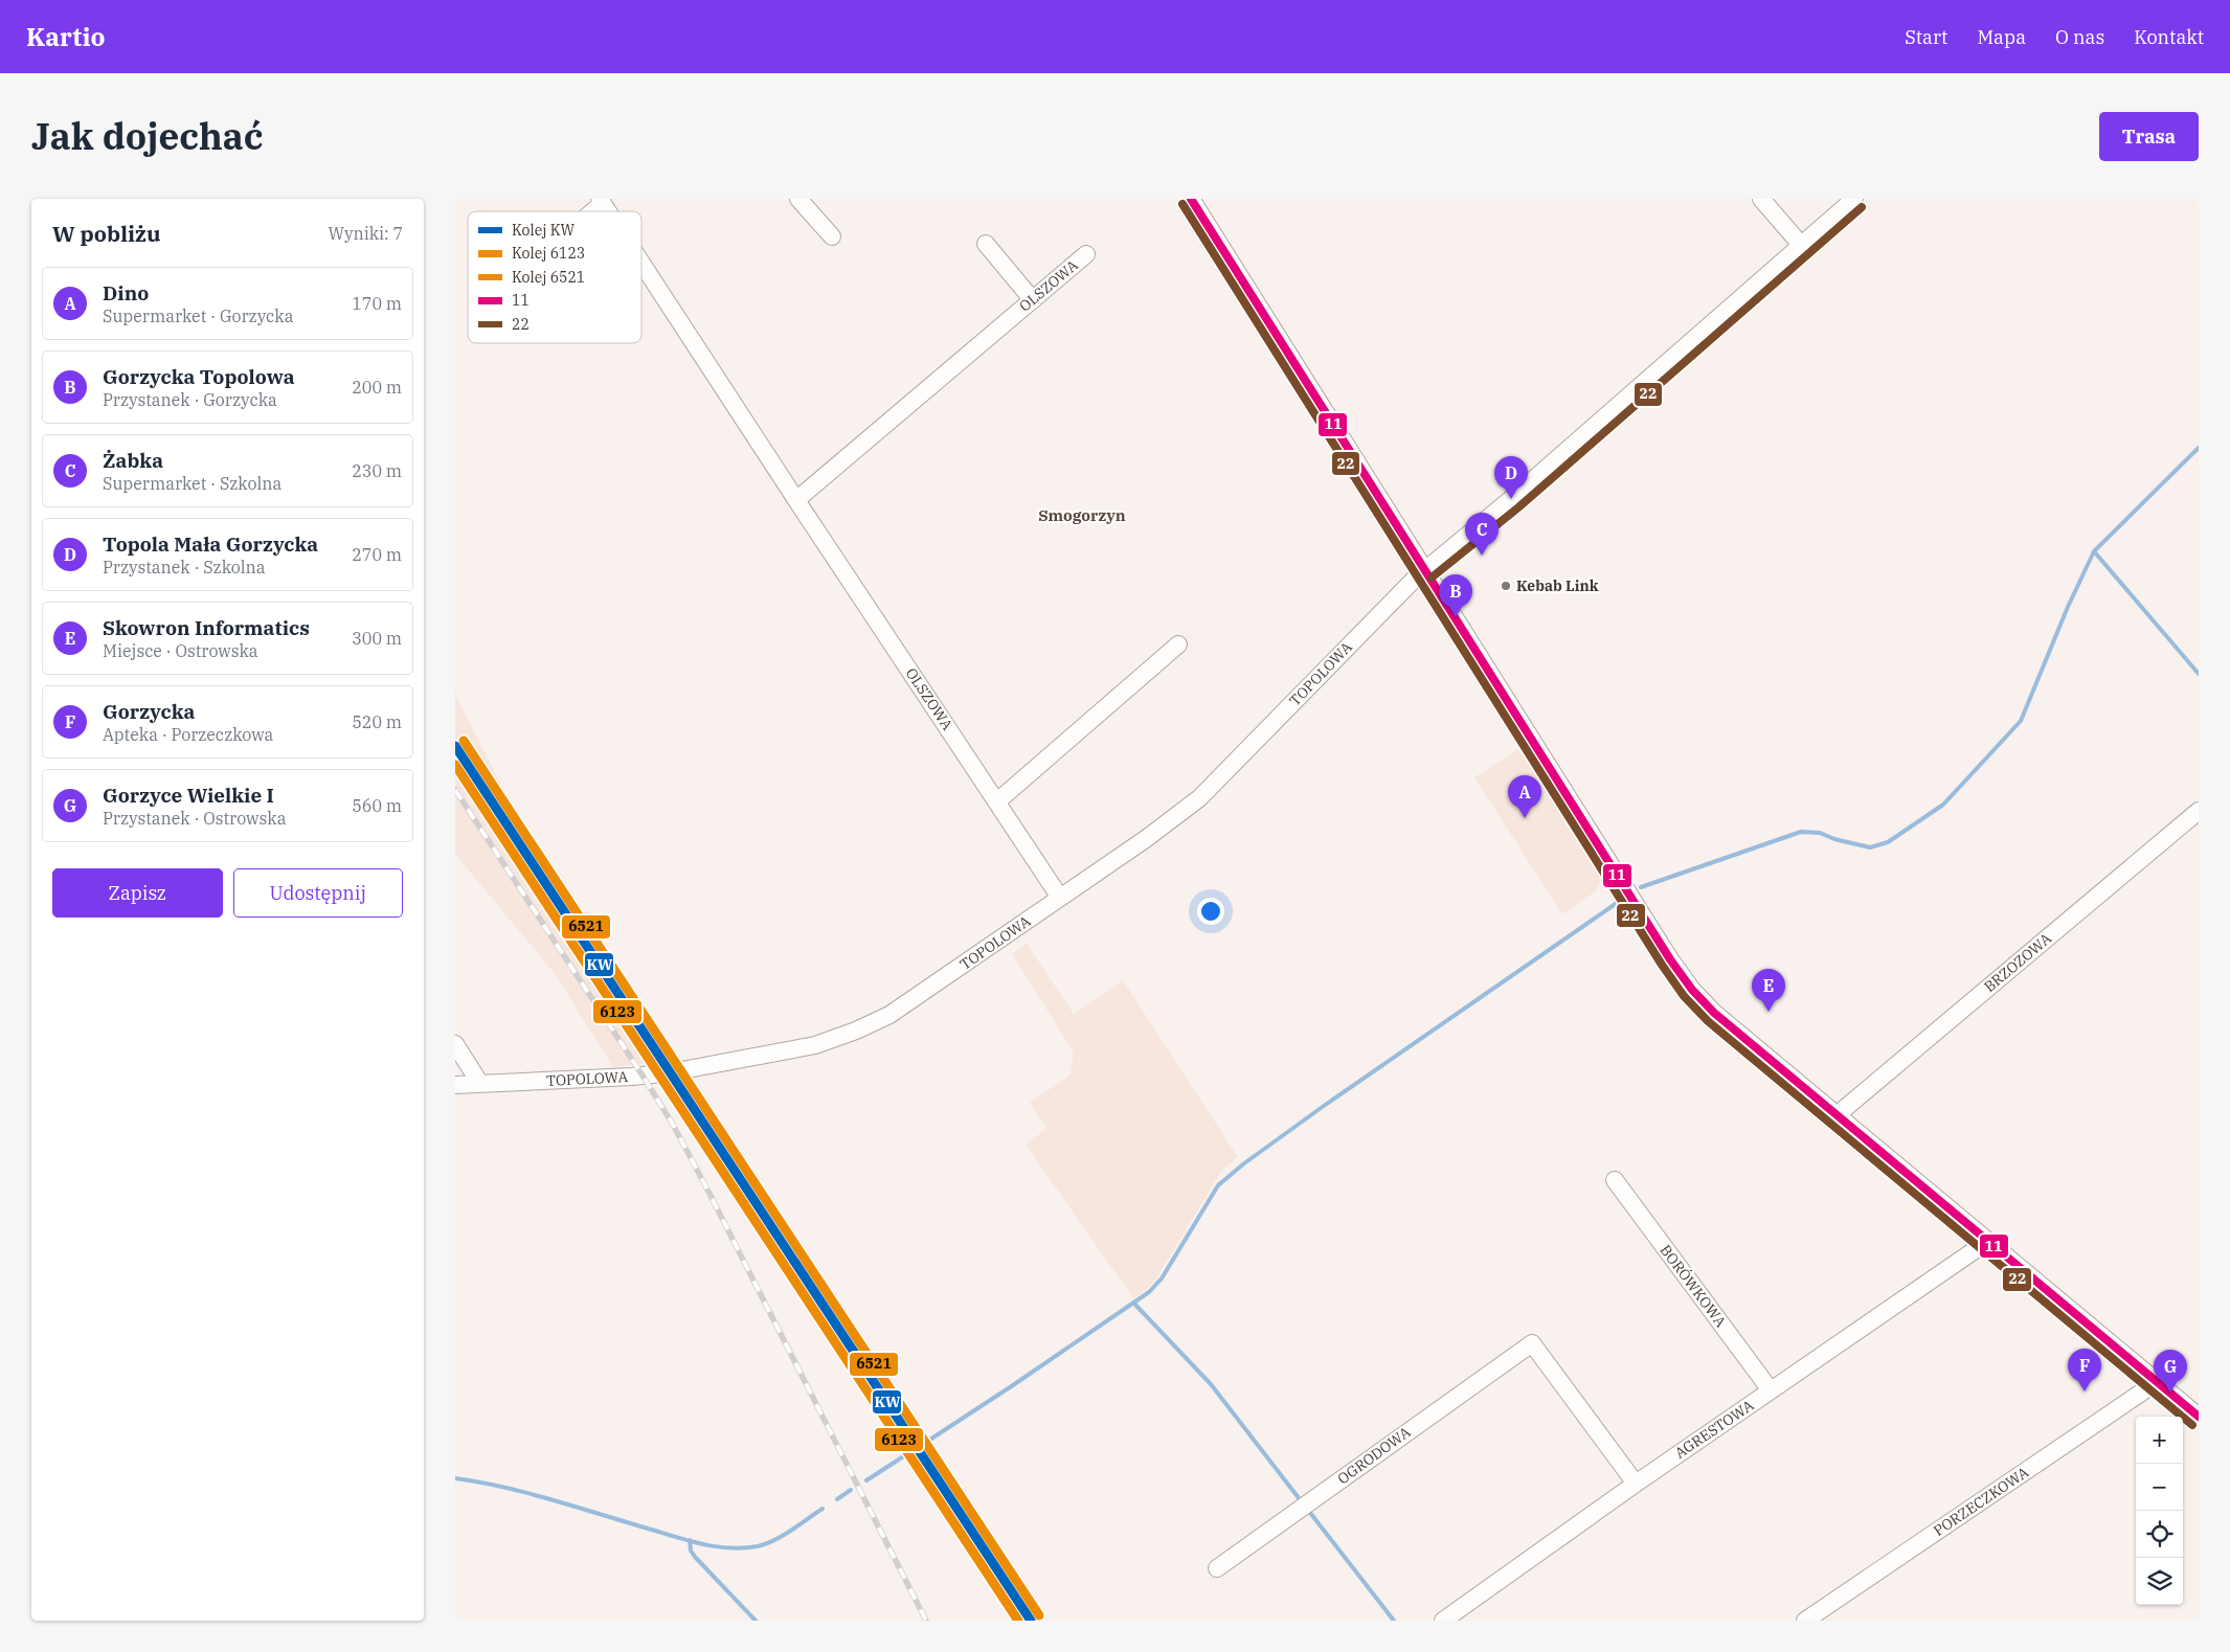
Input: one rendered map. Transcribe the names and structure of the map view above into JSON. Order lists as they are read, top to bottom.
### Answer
{
  "streets": {
    "street": [
      "OLSZOWA",
      "TOPOLOWA",
      "BRZOZOWA",
      "BORÓWKOWA",
      "AGRESTOWA",
      "OGRODOWA",
      "PORZECZKOWA"
    ]
  },
  "crossings": [
    ["OLSZOWA", "TOPOLOWA"],
    ["BORÓWKOWA", "AGRESTOWA"],
    ["AGRESTOWA", "OGRODOWA"]
  ],
  "districts": ["Smogorzyn"],
  "places": ["Kebab Link"],
  "lines": [
    "transit line 11",
    "transit line 22",
    "rail line 6521",
    "rail line KW",
    "rail line 6123"
  ],
  "legend": [
    "Kolej KW",
    "Kolej 6123",
    "Kolej 6521",
    "11",
    "22"
  ],
  "page": {
    "header": "Kartio",
    "nav": [
      "Start",
      "Mapa",
      "O nas",
      "Kontakt"
    ],
    "title": "Jak dojechać",
    "buttons": [
      "Trasa",
      ["Zapisz", "Udostępnij"]
    ],
    "heading": ["W pobliżu", "Wyniki: 7"],
    "list": [
      {
        "mark": "A",
        "name": "Dino",
        "note": "Supermarket · Gorzycka",
        "value": "170 m"
      },
      {
        "mark": "B",
        "name": "Gorzycka Topolowa",
        "note": "Przystanek · Gorzycka",
        "value": "200 m"
      },
      {
        "mark": "C",
        "name": "Żabka",
        "note": "Supermarket · Szkolna",
        "value": "230 m"
      },
      {
        "mark": "D",
        "name": "Topola Mała Gorzycka",
        "note": "Przystanek · Szkolna",
        "value": "270 m"
      },
      {
        "mark": "E",
        "name": "Skowron Informatics",
        "note": "Miejsce · Ostrowska",
        "value": "300 m"
      },
      {
        "mark": "F",
        "name": "Gorzycka",
        "note": "Apteka · Porzeczkowa",
        "value": "520 m"
      },
      {
        "mark": "G",
        "name": "Gorzyce Wielkie I",
        "note": "Przystanek · Ostrowska",
        "value": "560 m"
      }
    ],
    "pins": [
      "D",
      "C",
      "B",
      "A",
      "E",
      "F",
      "G"
    ],
    "map_buttons": ["+", "−"]
  }
}
